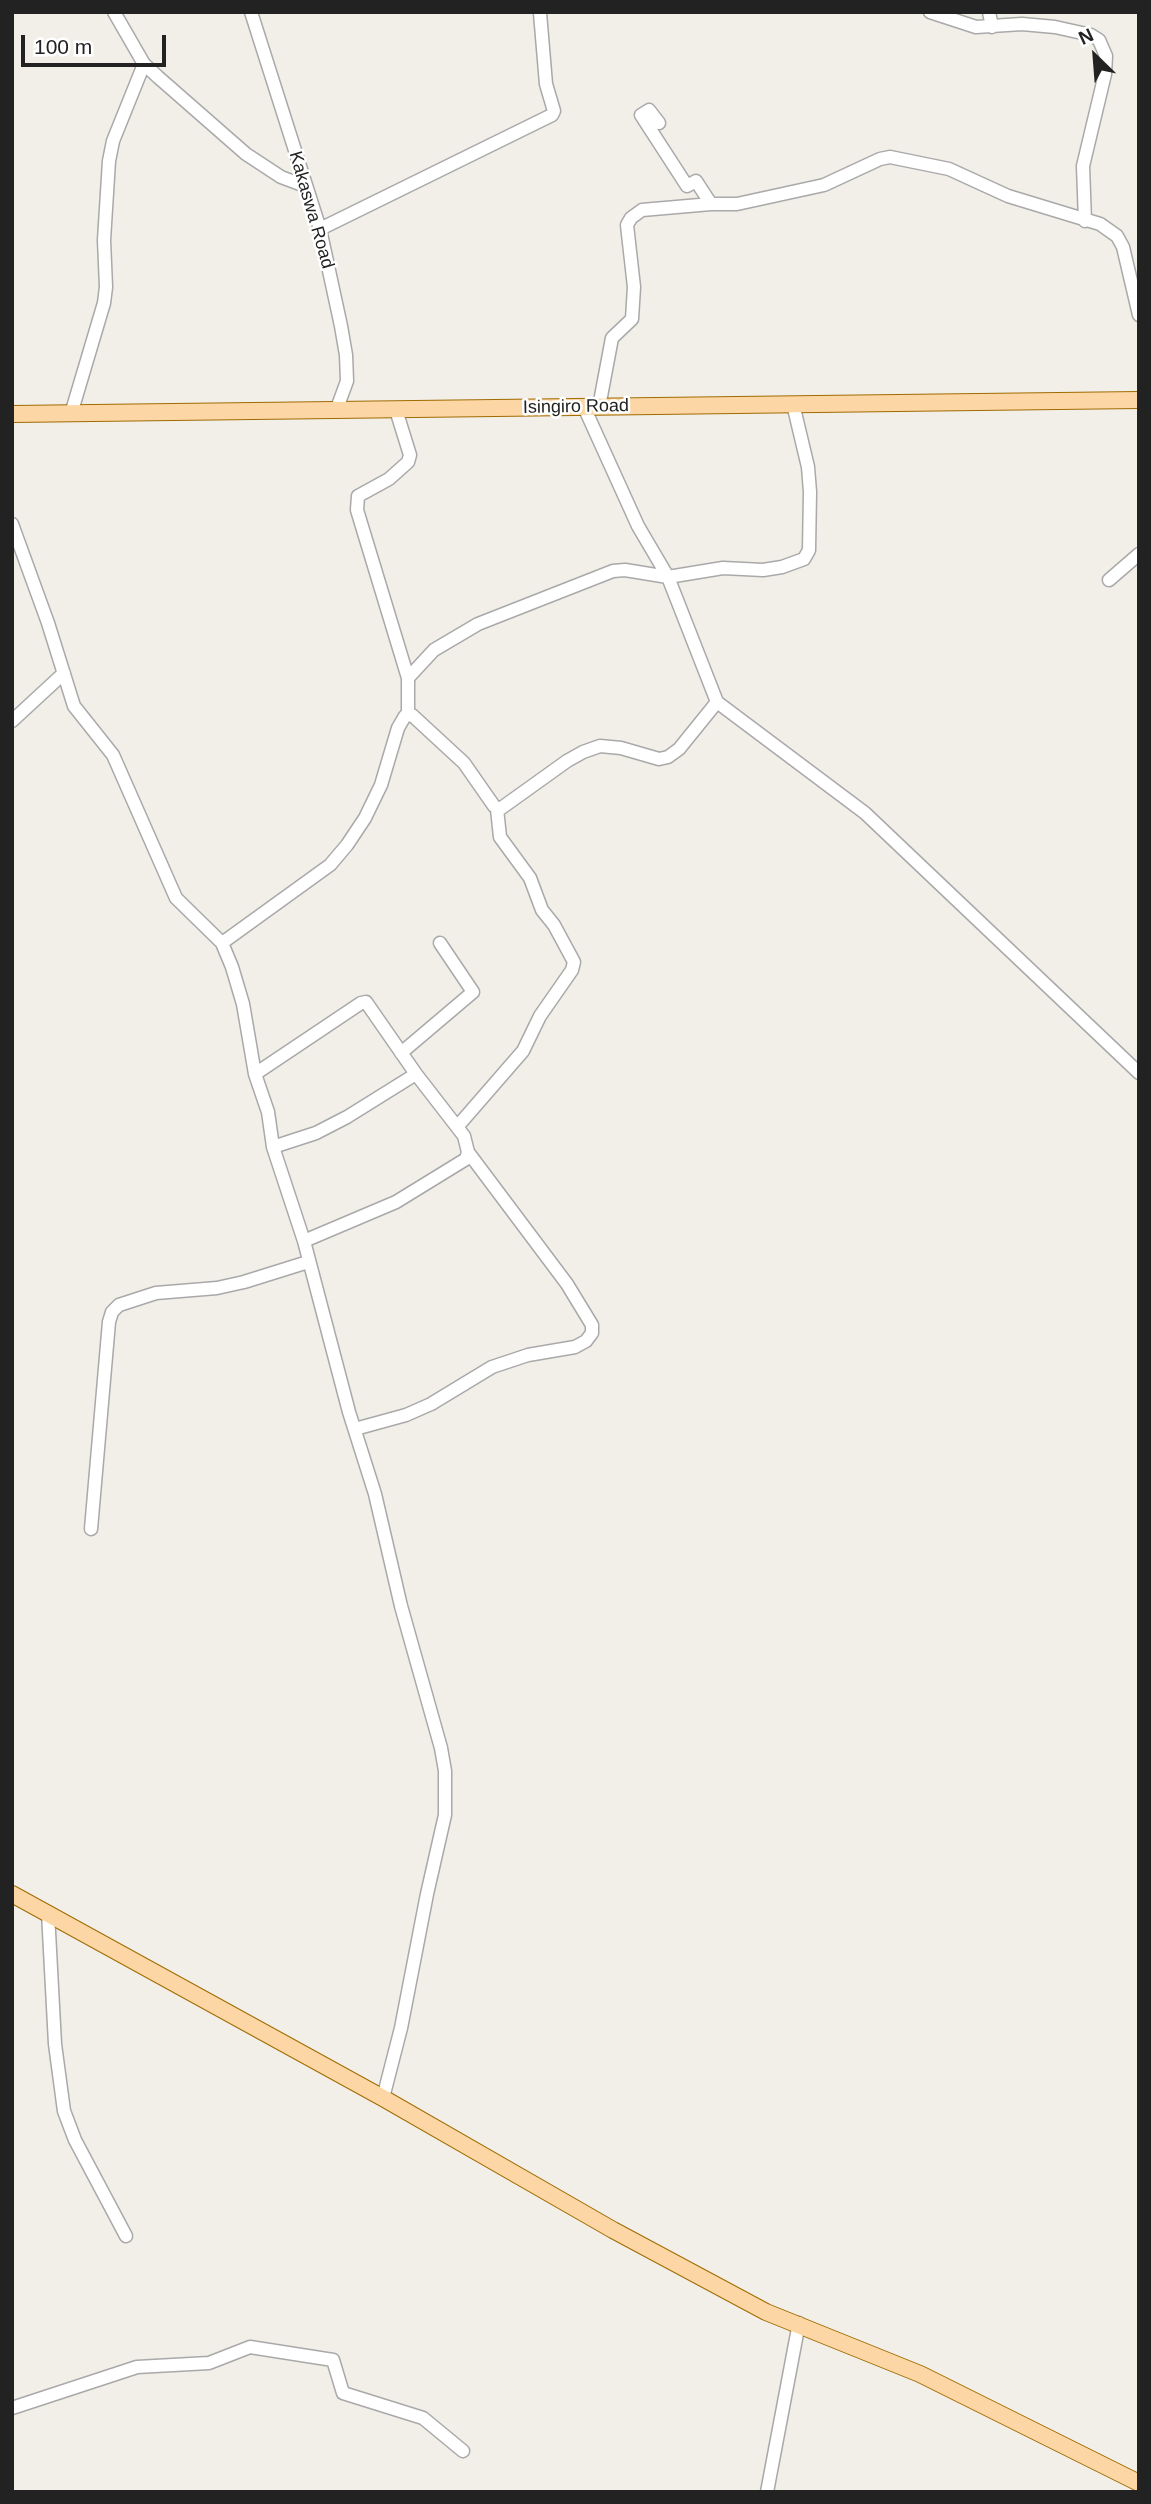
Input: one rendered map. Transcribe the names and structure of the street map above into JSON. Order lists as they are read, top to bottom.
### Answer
{
  "streets": {
    "main road": ["Isingiro Road"],
    "street": ["Kakaswa Road"]
  },
  "crossings": [
    ["Kakaswa Road", "Isingiro Road"]
  ],
  "scale_bar": "100 m",
  "north": "top left"
}
